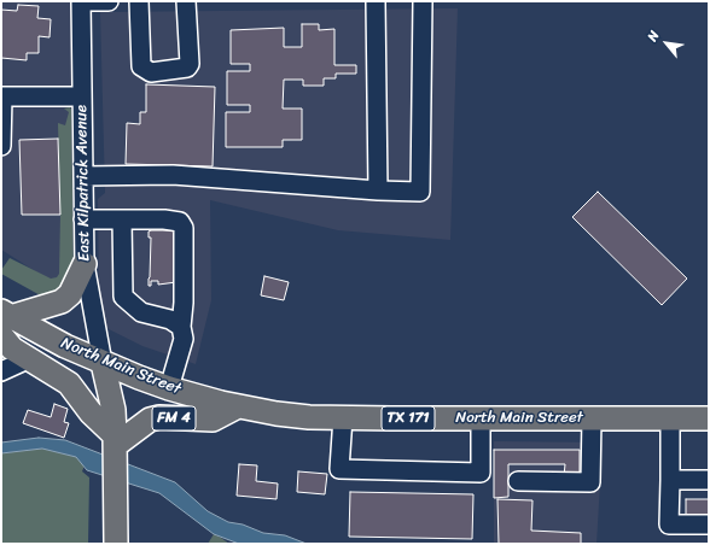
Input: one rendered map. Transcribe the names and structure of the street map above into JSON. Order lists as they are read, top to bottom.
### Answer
{
  "streets": {
    "main road": ["North Main Street", "FM 4", "TX 171"],
    "street": ["East Kilpatrick Avenue"]
  },
  "crossings": [
    ["East Kilpatrick Avenue", "North Main Street"],
    ["North Main Street", "FM 4"]
  ],
  "north": "top left"
}
